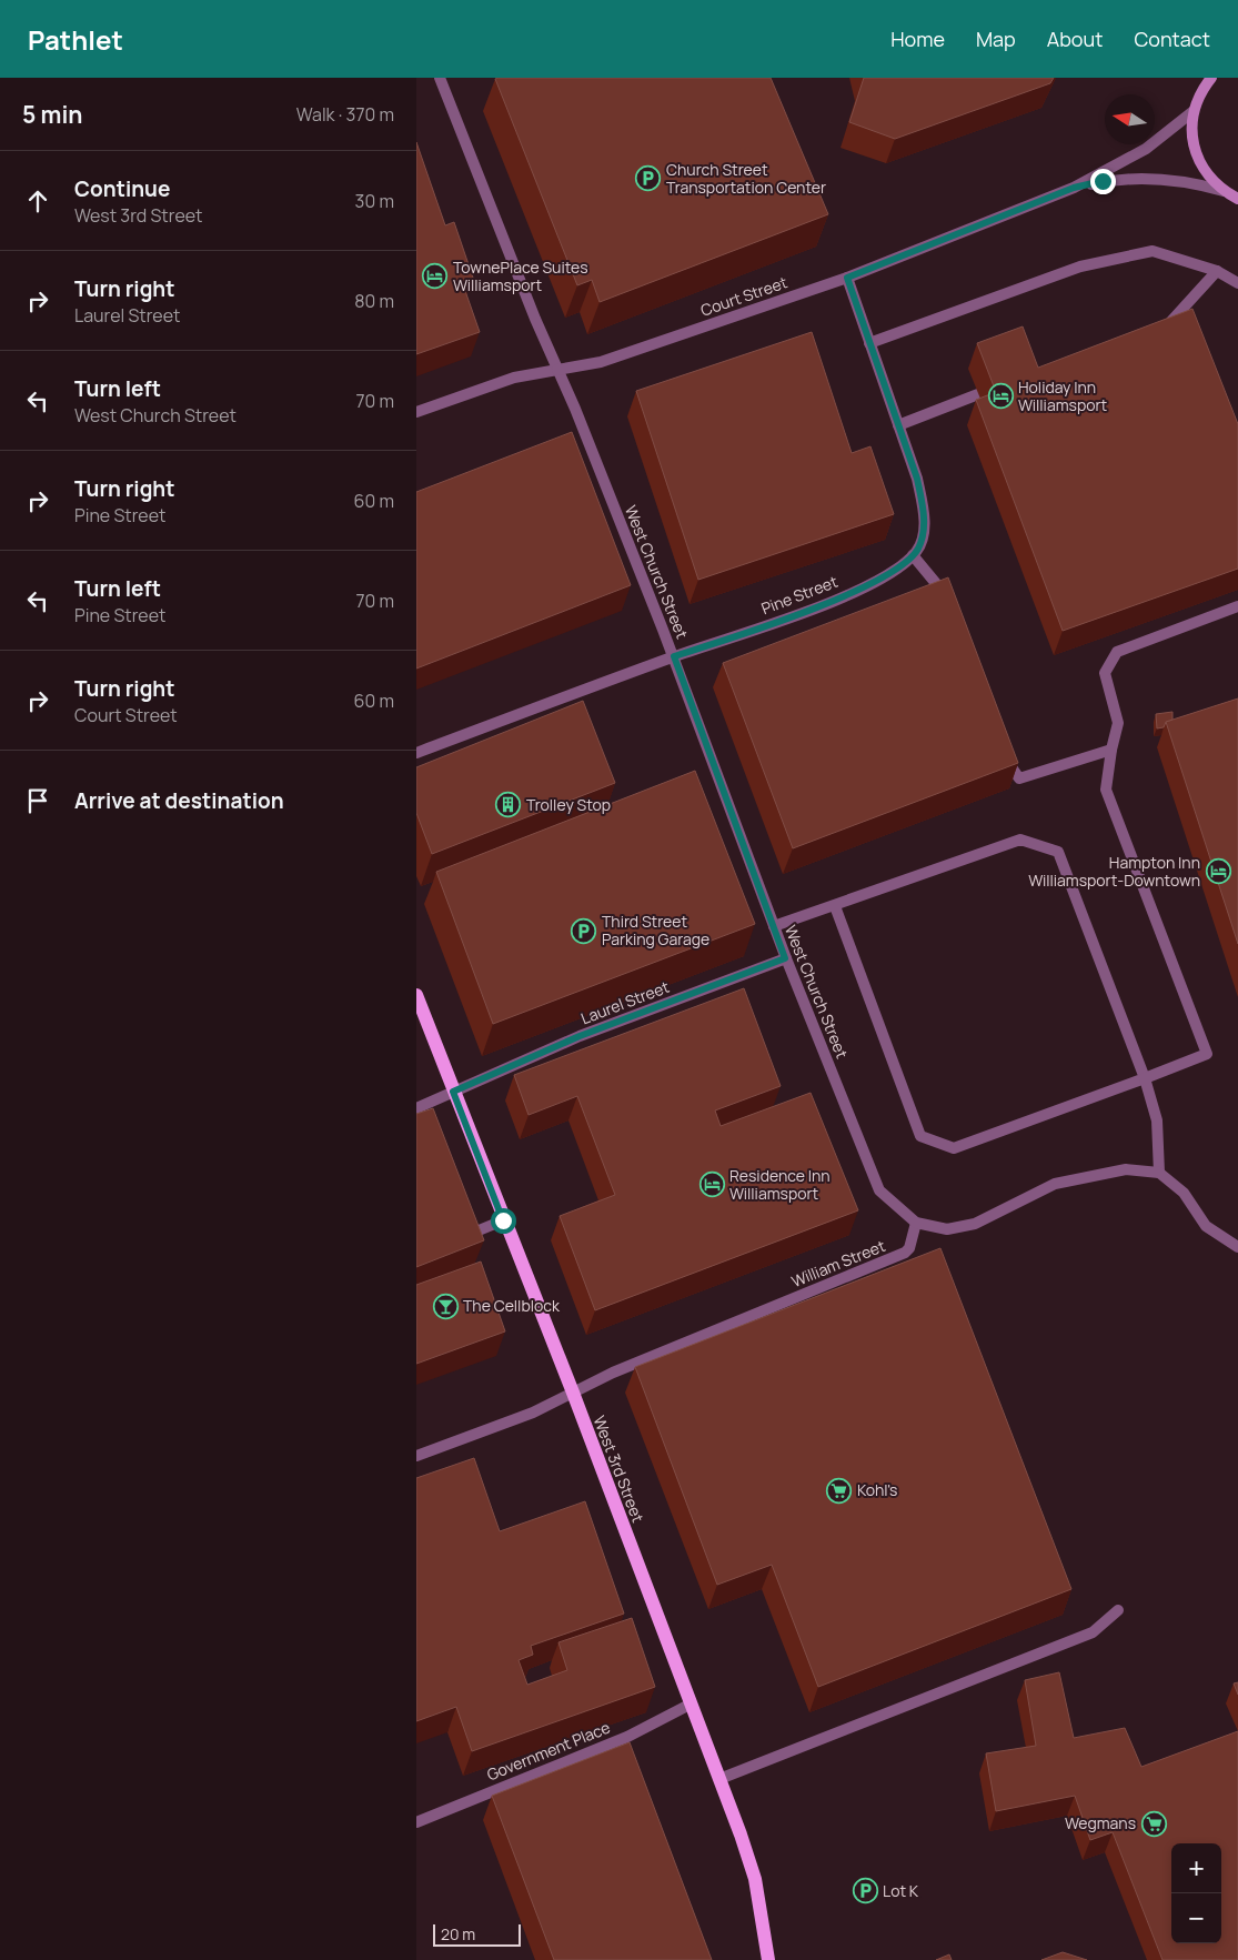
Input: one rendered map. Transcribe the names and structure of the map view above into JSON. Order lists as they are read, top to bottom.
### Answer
{
  "streets": {
    "main road": ["West 3rd Street"],
    "street": [
      "Court Street",
      "West Church Street",
      "Pine Street",
      "Laurel Street",
      "William Street",
      "Government Place"
    ]
  },
  "crossings": [
    ["Court Street", "West Church Street"],
    ["Court Street", "Pine Street"],
    ["West Church Street", "Pine Street"],
    ["West Church Street", "Laurel Street"],
    ["West Church Street", "William Street"],
    ["Laurel Street", "West 3rd Street"],
    ["William Street", "West 3rd Street"],
    ["West 3rd Street", "Government Place"]
  ],
  "places": {
    "parking": ["Church Street Transportation Center", "Third Street Parking Garage", "Lot K"],
    "hotel": [
      "TownePlace Suites Williamsport",
      "Holiday Inn Williamsport",
      "Hampton Inn Williamsport-Downtown",
      "Residence Inn Williamsport"
    ],
    "building": ["Trolley Stop"],
    "bar": ["The Cellblock"],
    "supermarket": ["Kohl's", "Wegmans"]
  },
  "scale_bar": "20 m",
  "north": "left",
  "page": {
    "header": "Pathlet",
    "nav": [
      "Home",
      "Map",
      "About",
      "Contact"
    ],
    "heading": ["5 min", "Walk · 370 m"],
    "list": [
      ["Continue", "West 3rd Street", "30 m"],
      ["Turn right", "Laurel Street", "80 m"],
      ["Turn left", "West Church Street", "70 m"],
      ["Turn right", "Pine Street", "60 m"],
      ["Turn left", "Pine Street", "70 m"],
      ["Turn right", "Court Street", "60 m"],
      "Arrive at destination"
    ],
    "map_buttons": ["+", "−"],
    "scale": "20 m"
  }
}
